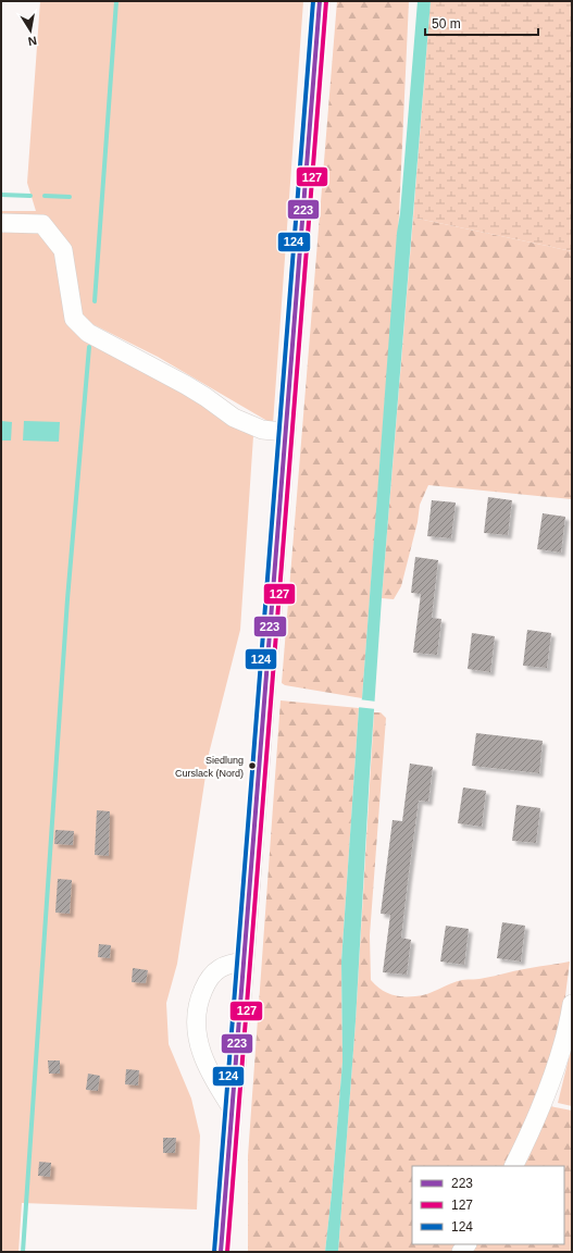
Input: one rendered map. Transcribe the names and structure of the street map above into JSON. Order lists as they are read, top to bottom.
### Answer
{
  "places": ["Siedlung Curslack (Nord)"],
  "lines": ["transit line 223", "transit line 127", "transit line 124"],
  "legend": ["223", "127", "124"],
  "scale_bar": "50 m",
  "north": "bottom"
}
